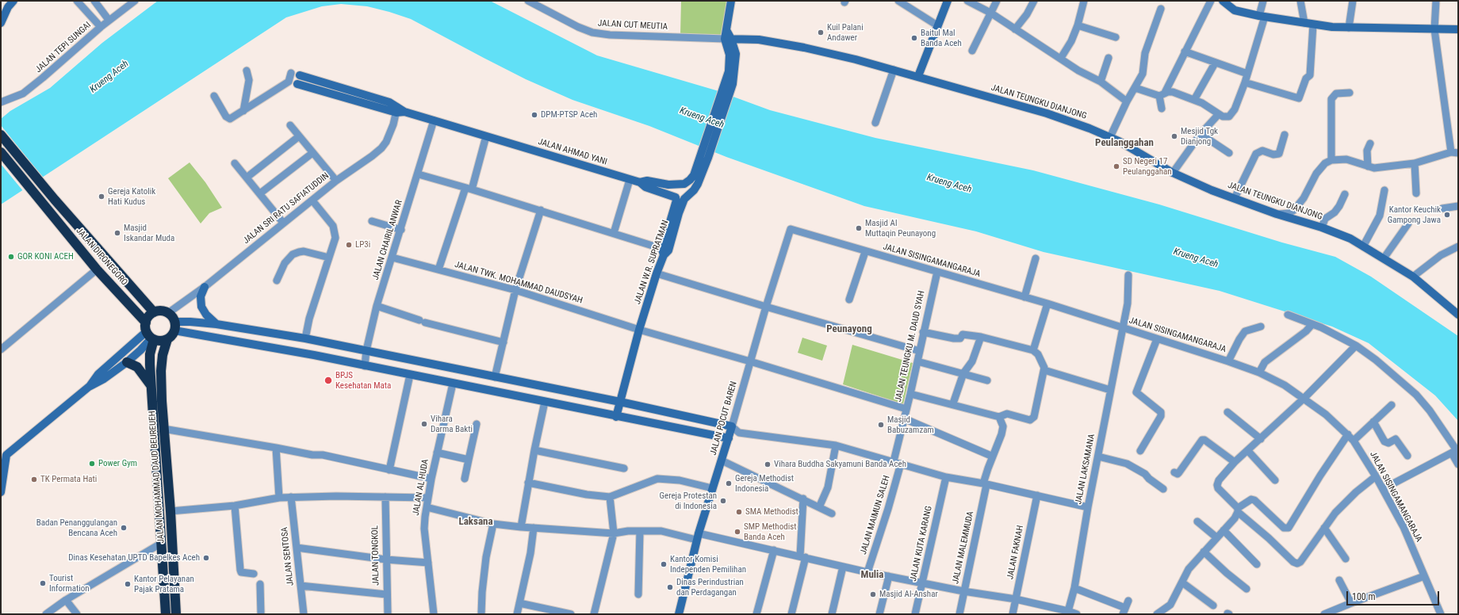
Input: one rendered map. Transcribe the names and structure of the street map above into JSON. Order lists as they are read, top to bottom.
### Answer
{
  "streets": {
    "highway": ["JALAN DIPONEGORO", "JALAN MOHAMMAD DAUD BEUREUEH"],
    "main road": [
      "JALAN TEUNGKU DIANJONG",
      "JALAN AHMAD YANI",
      "JALAN W.R. SUPRATMAN",
      "JALAN POCUT BAREN"
    ],
    "street": [
      "JALAN CUT MEUTIA",
      "JALAN TEPI SUNGAI",
      "JALAN SRI RATU SAFIATUDDIN",
      "JALAN CHAIRIL ANWAR",
      "JALAN SISINGAMANGARAJA",
      "JALAN TWK. MOHAMMAD DAUDSYAH",
      "JALAN TEUNGKU M. DAUD SYAH",
      "JALAN LAKSAMANA",
      "JALAN AL HUDA",
      "JALAN MAIMUN SALEH",
      "JALAN KUTA KARANG",
      "JALAN MALEMMUDA",
      "JALAN FAKNAH",
      "JALAN TONGKOL",
      "JALAN SENTOSA"
    ]
  },
  "crossings": [
    ["JALAN CUT MEUTIA", "JALAN TEUNGKU DIANJONG"],
    ["JALAN CUT MEUTIA", "JALAN W.R. SUPRATMAN"],
    ["JALAN TEUNGKU DIANJONG", "JALAN W.R. SUPRATMAN"],
    ["JALAN AHMAD YANI", "JALAN SRI RATU SAFIATUDDIN"],
    ["JALAN AHMAD YANI", "JALAN CHAIRIL ANWAR"],
    ["JALAN AHMAD YANI", "JALAN W.R. SUPRATMAN"],
    ["JALAN SRI RATU SAFIATUDDIN", "JALAN DIPONEGORO"],
    ["JALAN SRI RATU SAFIATUDDIN", "JALAN MOHAMMAD DAUD BEUREUEH"],
    ["JALAN CHAIRIL ANWAR", "JALAN TWK. MOHAMMAD DAUDSYAH"],
    ["JALAN DIPONEGORO", "JALAN MOHAMMAD DAUD BEUREUEH"],
    ["JALAN SISINGAMANGARAJA", "JALAN TEUNGKU M. DAUD SYAH"],
    ["JALAN SISINGAMANGARAJA", "JALAN POCUT BAREN"],
    ["JALAN SISINGAMANGARAJA", "JALAN LAKSAMANA"],
    ["JALAN W.R. SUPRATMAN", "JALAN TWK. MOHAMMAD DAUDSYAH"],
    ["JALAN TWK. MOHAMMAD DAUDSYAH", "JALAN TEUNGKU M. DAUD SYAH"],
    ["JALAN TWK. MOHAMMAD DAUDSYAH", "JALAN POCUT BAREN"]
  ],
  "districts": [
    "Peulanggahan",
    "Peunayong",
    "Laksana",
    "Mulia"
  ],
  "water": ["Krueng Aceh"],
  "places": [
    "Kuil Palani Andawer",
    "Baitul Mal Banda Aceh",
    "DPM-PTSP Aceh",
    "Mesjid Tgk Dianjong",
    "SD Negeri 17 Peulanggahan",
    "Gereja Katolik Hati Kudus",
    "Kantor Keuchik Gampong Jawa",
    "Masjid Al Muttaqin Peunayong",
    "Masjid Iskandar Muda",
    "LP3i",
    "GOR KONI ACEH",
    "BPJS Kesehatan Mata",
    "Vihara Darma Bakti",
    "Masjid Babuzamzam",
    "Power Gym",
    "Vihara Buddha Sakyamuni Banda Aceh",
    "TK Permata Hati",
    "Gereja Methodist Indonesia",
    "Gereja Protestan di Indonesia",
    "SMA Methodist",
    "Badan Penanggulangan Bencana Aceh",
    "SMP Methodist Banda Aceh",
    "Dinas Kesehatan UPTD Bapelkes Aceh",
    "Kantor Komisi Independen Pemilihan",
    "Tourist Information",
    "Kantor Pelayanan Pajak Pratama",
    "Dinas Perindustrian dan Perdagangan",
    "Masjid Al-Anshar"
  ],
  "scale_bar": "100 m"
}
